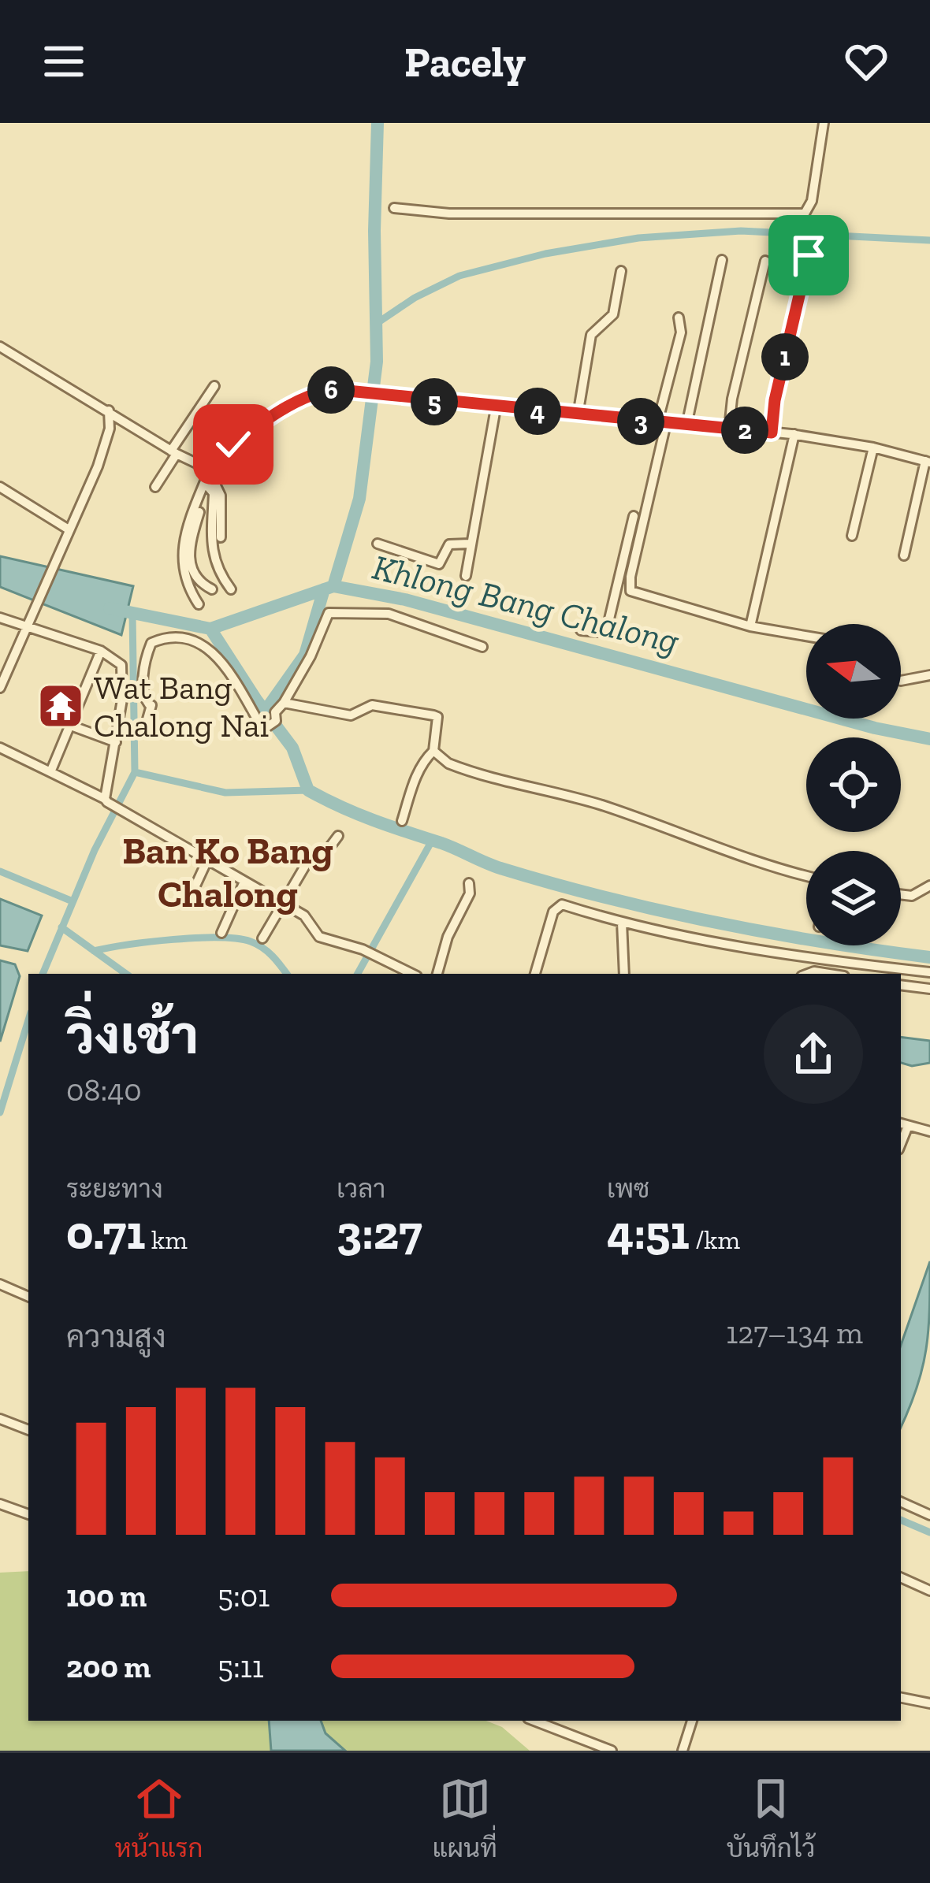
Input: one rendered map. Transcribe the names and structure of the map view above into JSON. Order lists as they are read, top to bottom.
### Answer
{
  "districts": ["Ban Ko Bang Chalong"],
  "water": ["Khlong Bang Chalong"],
  "places": {
    "temple": ["Wat Bang Chalong Nai"]
  },
  "north": "left",
  "page": {
    "header": "Pacely",
    "pins": [
      "1",
      "6",
      "5",
      "4",
      "3",
      "2"
    ],
    "heading": ["วิ่งเช้า", "08:40"],
    "stats": [
      ["ระยะทาง", "0.71 km"],
      ["เวลา", "3:27"],
      ["เพซ", "4:51 /km"]
    ],
    "chart": ["ความสูง", "127–134 m"],
    "list": [
      {
        "name": "100 m",
        "note": "5:01"
      },
      {
        "name": "200 m",
        "note": "5:11"
      }
    ],
    "tabs": ["หน้าแรก", "แผนที่", "บันทึกไว้"]
  }
}
